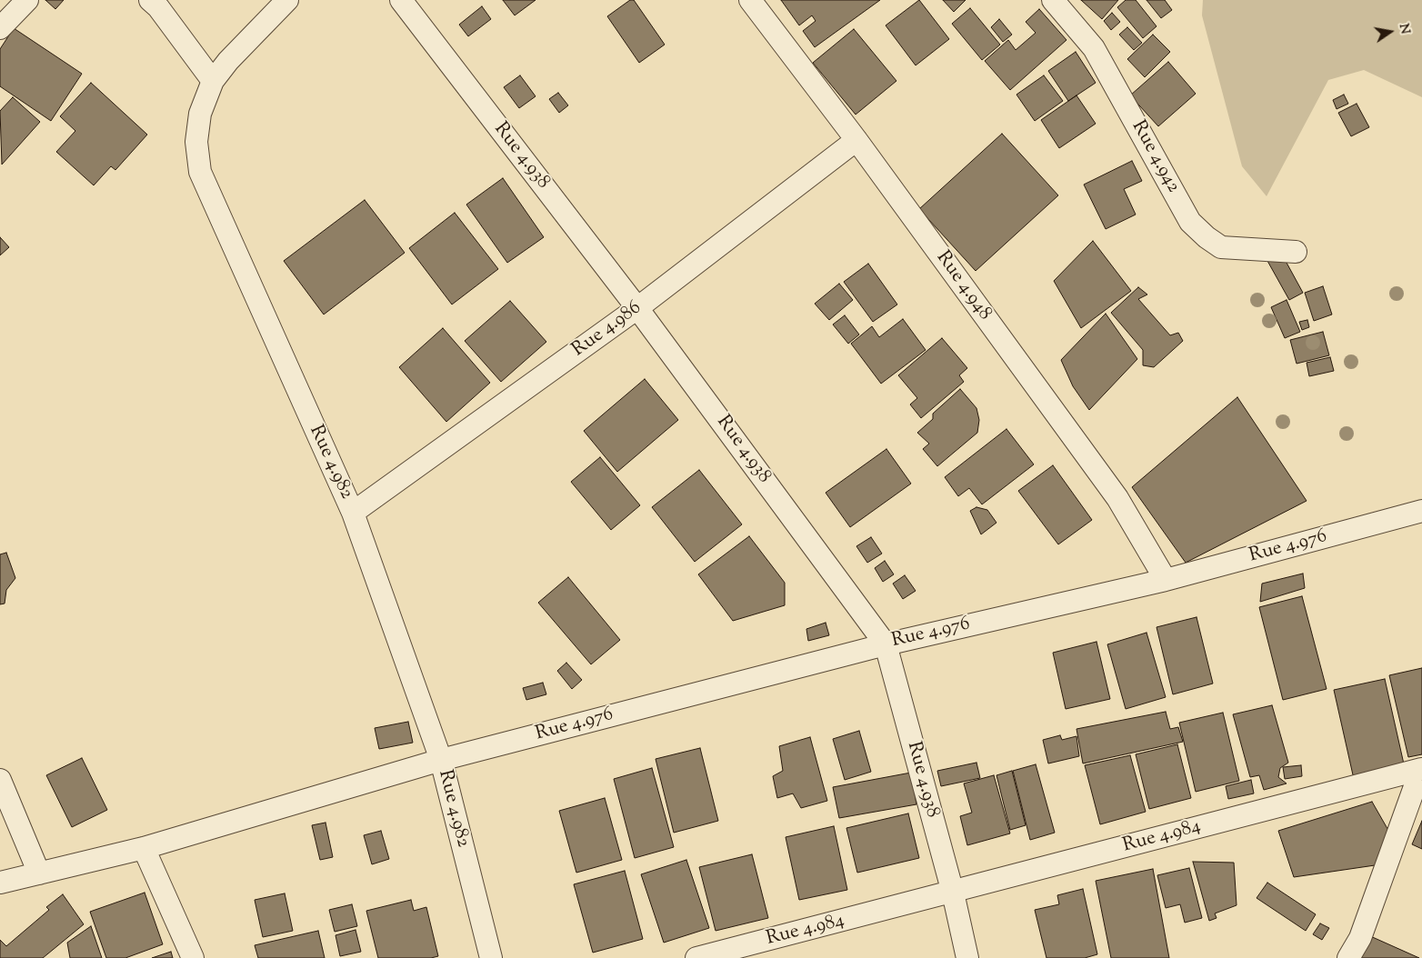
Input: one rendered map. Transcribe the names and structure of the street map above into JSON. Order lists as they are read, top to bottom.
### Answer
{
  "streets": {
    "street": [
      "Rue 4.938",
      "Rue 4.942",
      "Rue 4.948",
      "Rue 4.986",
      "Rue 4.982",
      "Rue 4.976",
      "Rue 4.984"
    ]
  },
  "crossings": [
    ["Rue 4.938", "Rue 4.986"],
    ["Rue 4.938", "Rue 4.976"],
    ["Rue 4.938", "Rue 4.984"],
    ["Rue 4.948", "Rue 4.986"],
    ["Rue 4.948", "Rue 4.976"],
    ["Rue 4.986", "Rue 4.982"],
    ["Rue 4.982", "Rue 4.976"]
  ],
  "north": "right"
}
